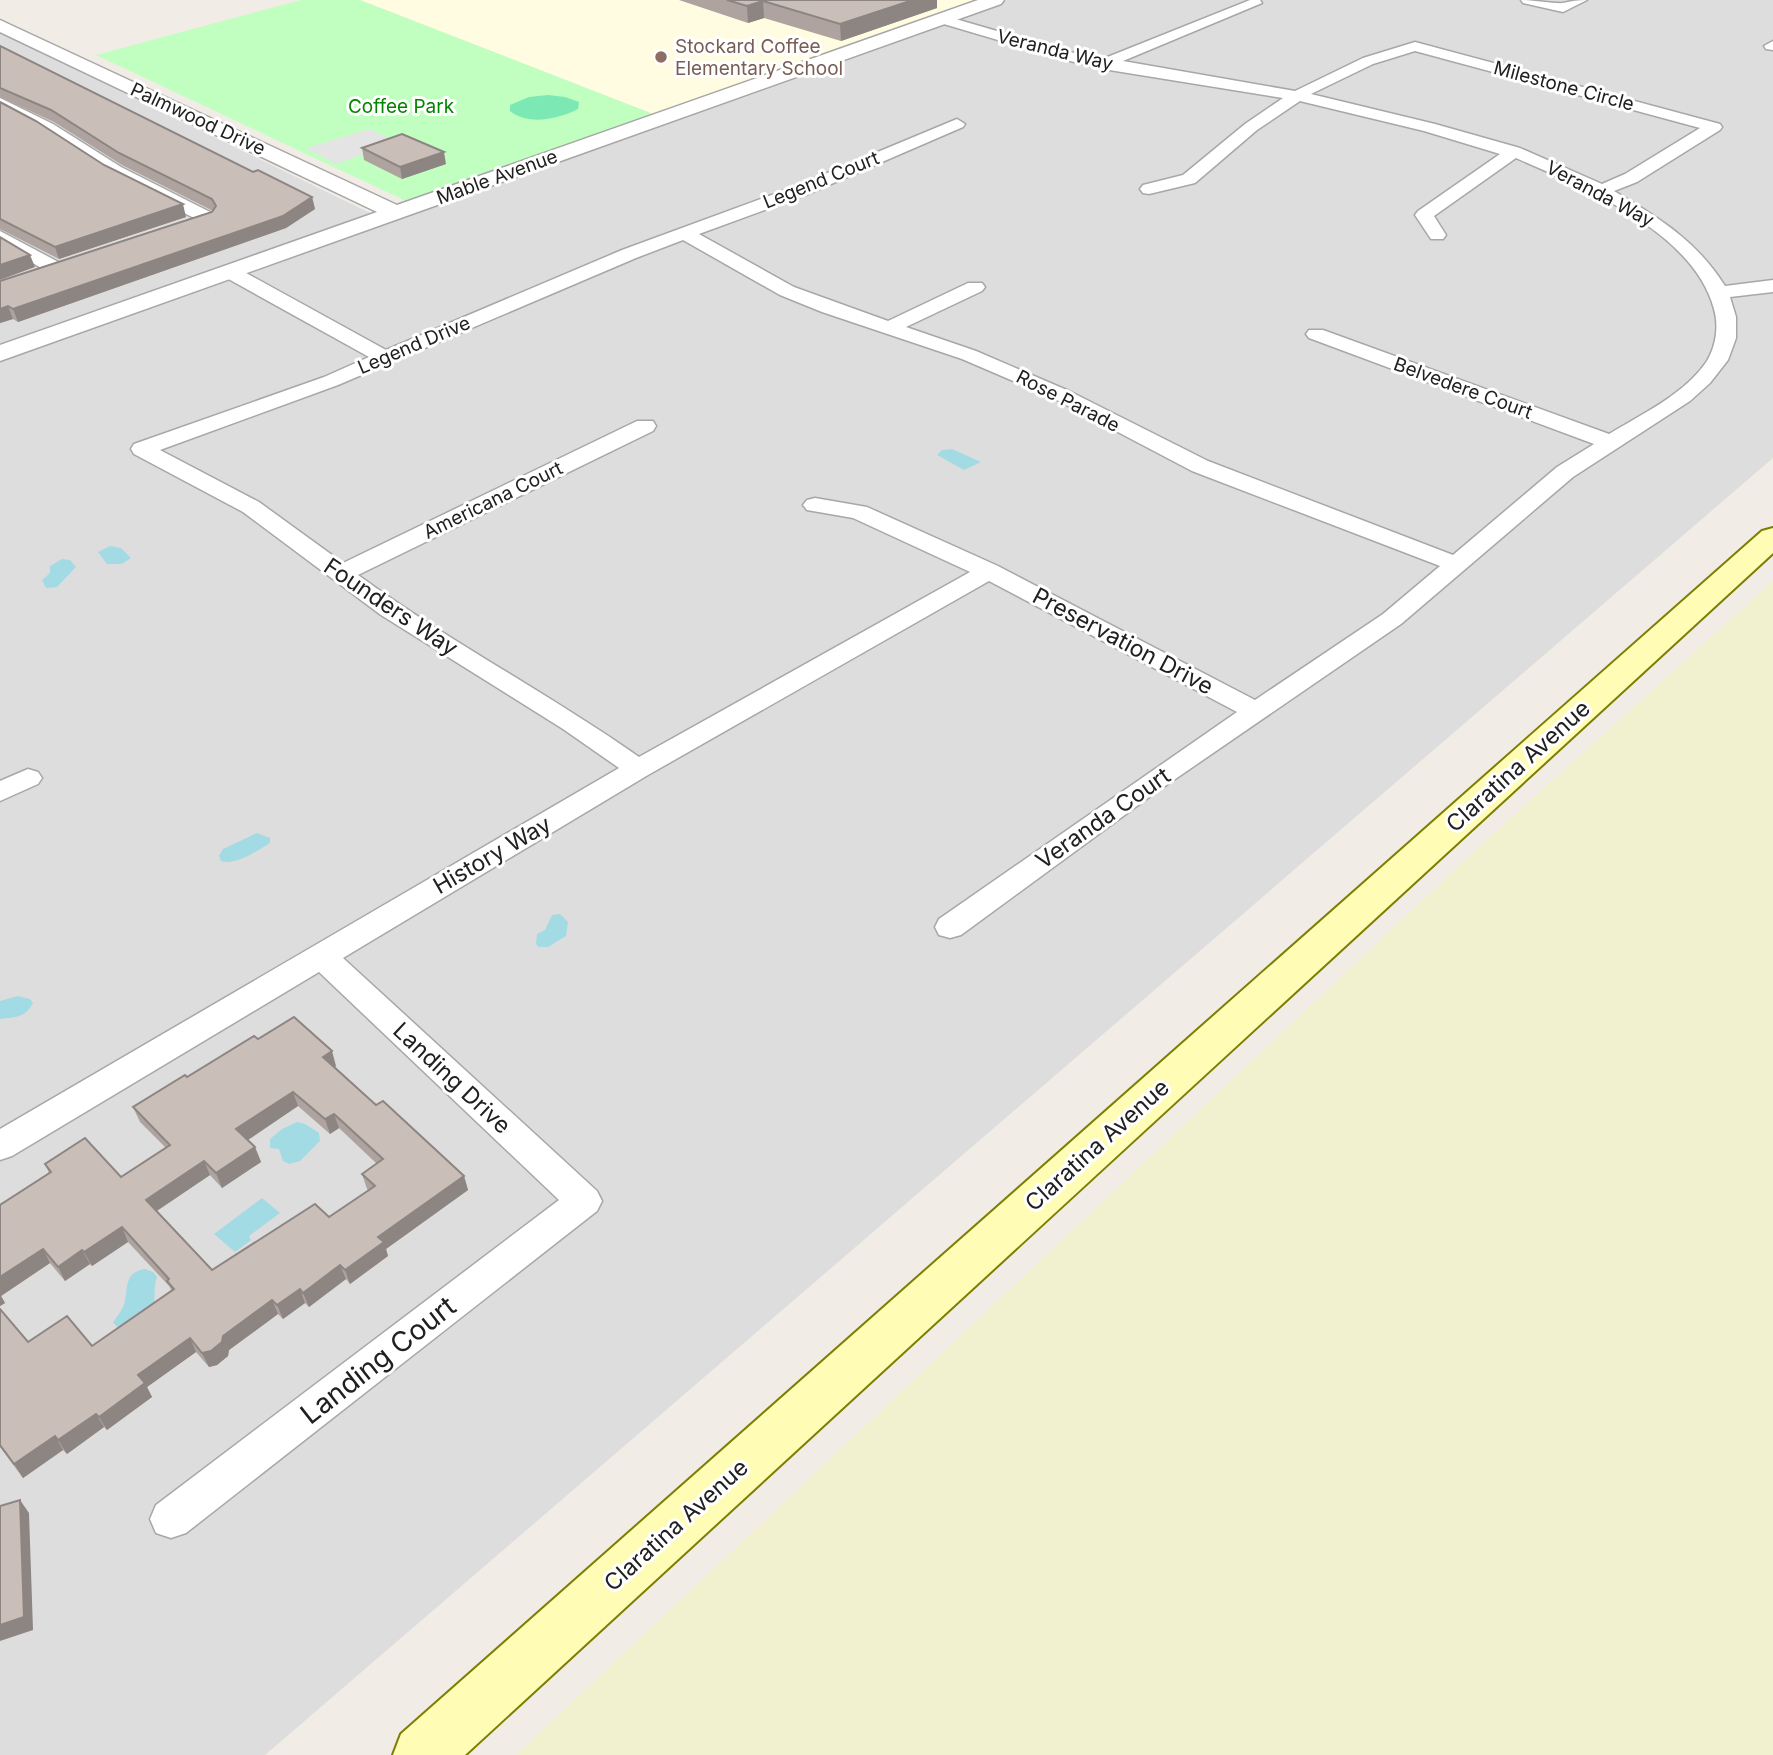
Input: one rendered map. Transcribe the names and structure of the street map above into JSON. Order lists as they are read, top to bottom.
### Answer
{
  "streets": {
    "main road": ["Claratina Avenue"],
    "street": [
      "Veranda Way",
      "Milestone Circle",
      "Palmwood Drive",
      "Mable Avenue",
      "Legend Court",
      "Legend Drive",
      "Belvedere Court",
      "Rose Parade",
      "Americana Court",
      "Founders Way",
      "Preservation Drive",
      "Veranda Court",
      "History Way",
      "Landing Drive",
      "Landing Court"
    ]
  },
  "crossings": [
    ["Veranda Way", "Milestone Circle"],
    ["Veranda Way", "Mable Avenue"],
    ["Veranda Way", "Belvedere Court"],
    ["Veranda Way", "Rose Parade"],
    ["Veranda Way", "Preservation Drive"],
    ["Veranda Way", "Veranda Court"],
    ["Palmwood Drive", "Mable Avenue"],
    ["Legend Court", "Legend Drive"],
    ["Legend Court", "Rose Parade"],
    ["Legend Drive", "Rose Parade"],
    ["Legend Drive", "Founders Way"],
    ["Americana Court", "Founders Way"],
    ["Founders Way", "History Way"],
    ["Preservation Drive", "Veranda Court"],
    ["Preservation Drive", "History Way"],
    ["History Way", "Landing Drive"],
    ["Landing Drive", "Landing Court"]
  ],
  "parks": ["Coffee Park"],
  "places": ["Stockard Coffee Elementary School"]
}
